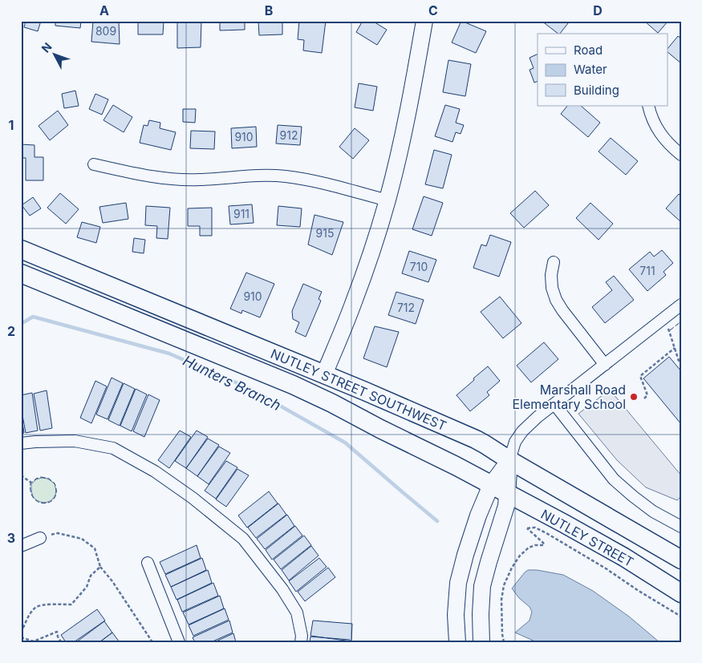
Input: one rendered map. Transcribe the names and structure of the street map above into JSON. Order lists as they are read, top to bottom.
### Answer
{
  "streets": {
    "main road": ["NUTLEY STREET SOUTHWEST", "NUTLEY STREET"]
  },
  "crossings": [
    ["NUTLEY STREET SOUTHWEST", "NUTLEY STREET"]
  ],
  "water": ["Hunters Branch"],
  "places": ["Marshall Road Elementary School"],
  "house_numbers": [
    "809",
    "912",
    "910",
    "911",
    "915",
    "710",
    "711",
    "910",
    "712"
  ],
  "legend": ["Road", "Water", "Building"],
  "north": "top left",
  "grid": {
    "columns": [
      "A",
      "B",
      "C",
      "D"
    ],
    "rows": ["1", "2", "3"]
  }
}
